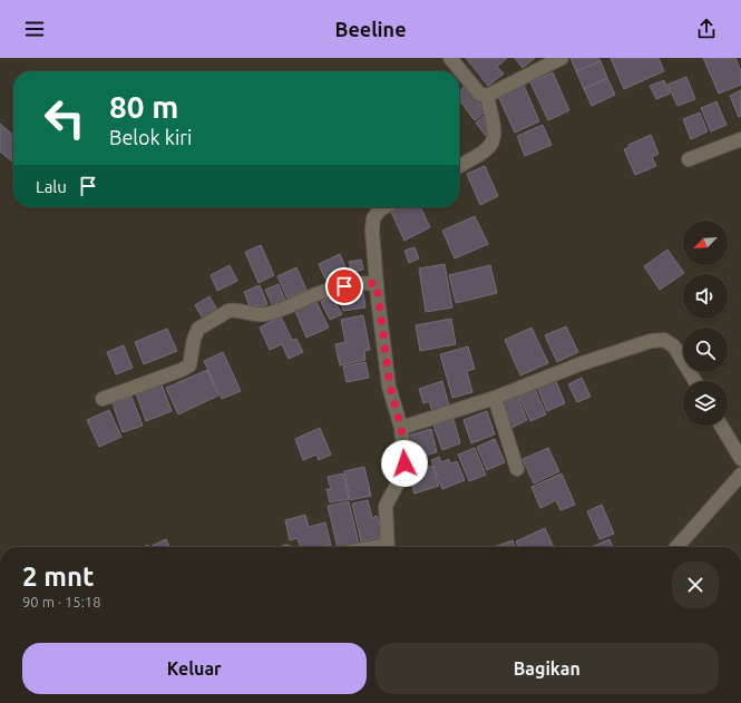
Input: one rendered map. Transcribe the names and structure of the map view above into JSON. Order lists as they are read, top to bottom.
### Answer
{
  "north": "bottom left",
  "page": {
    "header": "Beeline",
    "turn": ["80 m", "Belok kiri"],
    "then": "Lalu",
    "heading": ["2 mnt", "90 m · 15:18"],
    "buttons": ["Keluar", "Bagikan"]
  }
}
